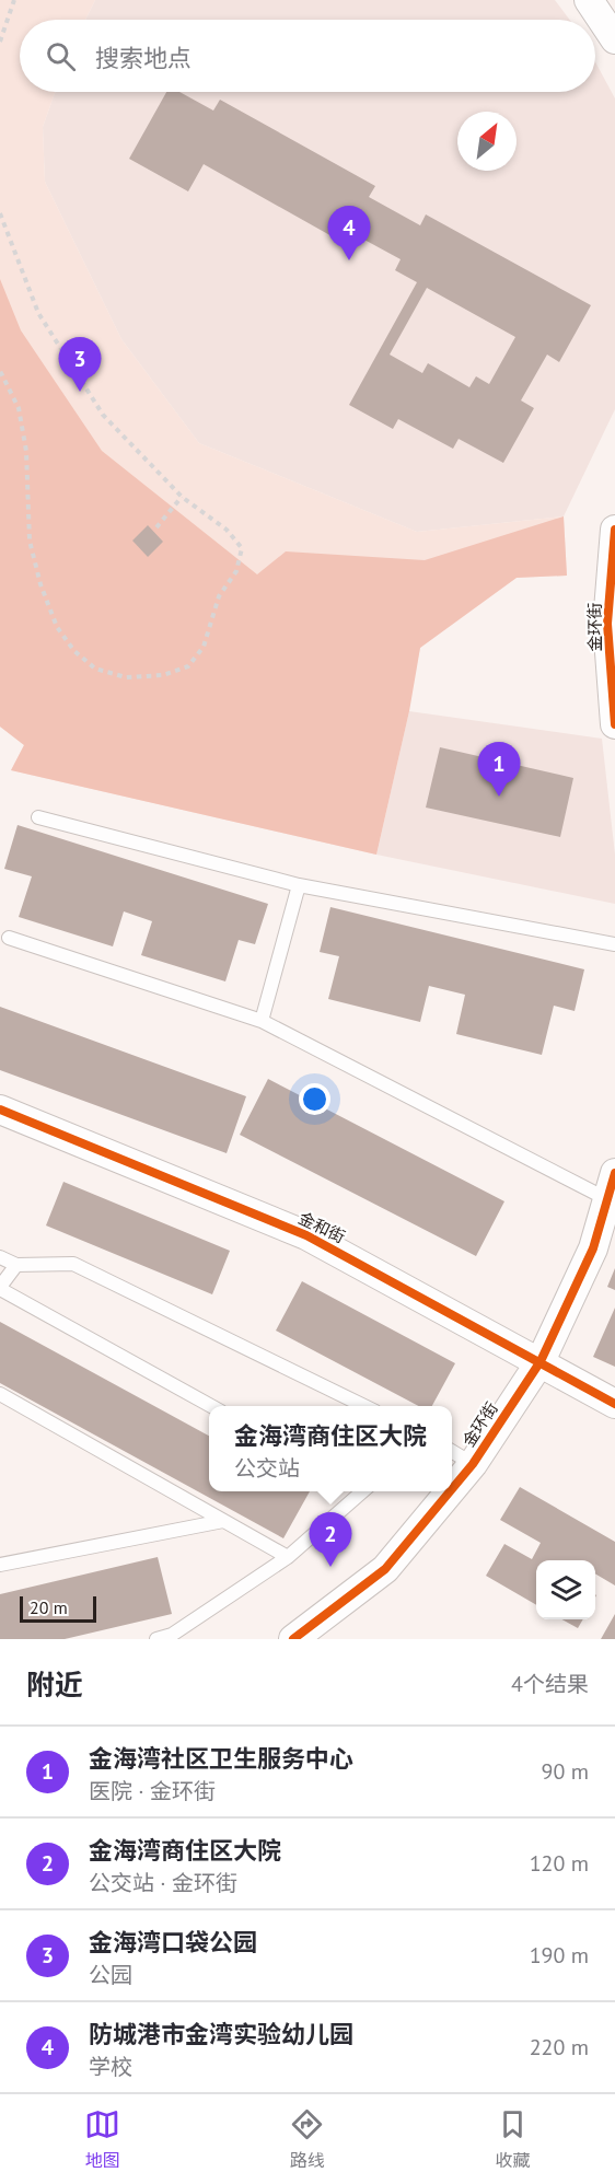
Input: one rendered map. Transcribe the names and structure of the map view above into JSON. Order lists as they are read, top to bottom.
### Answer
{
  "streets": {
    "street": ["金环街", "金和街"]
  },
  "crossings": [
    ["金环街", "金和街"]
  ],
  "scale_bar": "20 m",
  "north": "top right",
  "page": {
    "search": "搜索地点",
    "pins": [
      "4",
      "3",
      "1",
      "2"
    ],
    "popup": ["金海湾商住区大院", "公交站"],
    "scale": "20 m",
    "heading": ["附近", "4个结果"],
    "list": [
      {
        "mark": "1",
        "name": "金海湾社区卫生服务中心",
        "note": "医院 · 金环街",
        "value": "90 m"
      },
      {
        "mark": "2",
        "name": "金海湾商住区大院",
        "note": "公交站 · 金环街",
        "value": "120 m"
      },
      {
        "mark": "3",
        "name": "金海湾口袋公园",
        "note": "公园",
        "value": "190 m"
      },
      {
        "mark": "4",
        "name": "防城港市金湾实验幼儿园",
        "note": "学校",
        "value": "220 m"
      }
    ],
    "nav": ["地图", "路线", "收藏"]
  }
}
